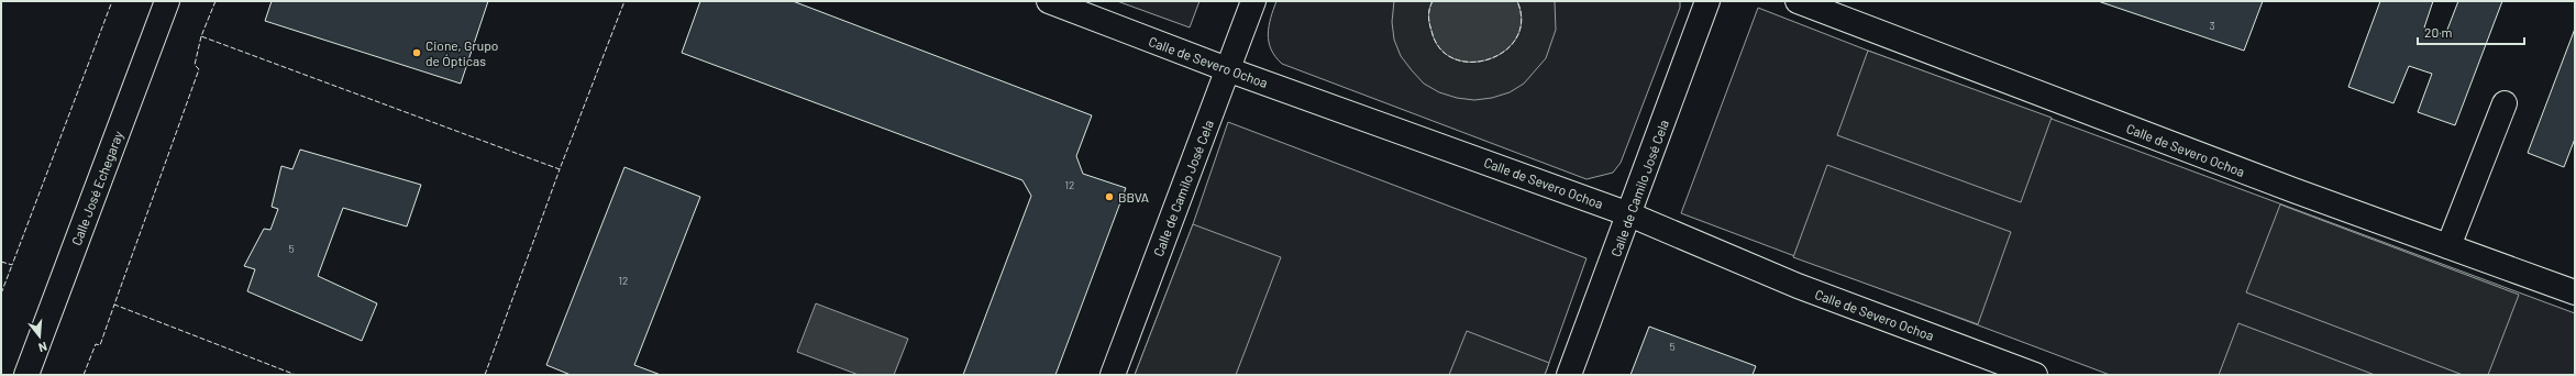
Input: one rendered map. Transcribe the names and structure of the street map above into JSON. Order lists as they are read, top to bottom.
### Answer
{
  "streets": {
    "street": ["Calle de Severo Ochoa", "Calle José Echegaray", "Calle de Camilo José Cela"]
  },
  "crossings": [
    ["Calle de Severo Ochoa", "Calle de Camilo José Cela"]
  ],
  "places": ["Cione, Grupo de Ópticas", "BBVA"],
  "house_numbers": [
    "3",
    "12",
    "5",
    "12",
    "5"
  ],
  "scale_bar": "20 m",
  "north": "bottom"
}
